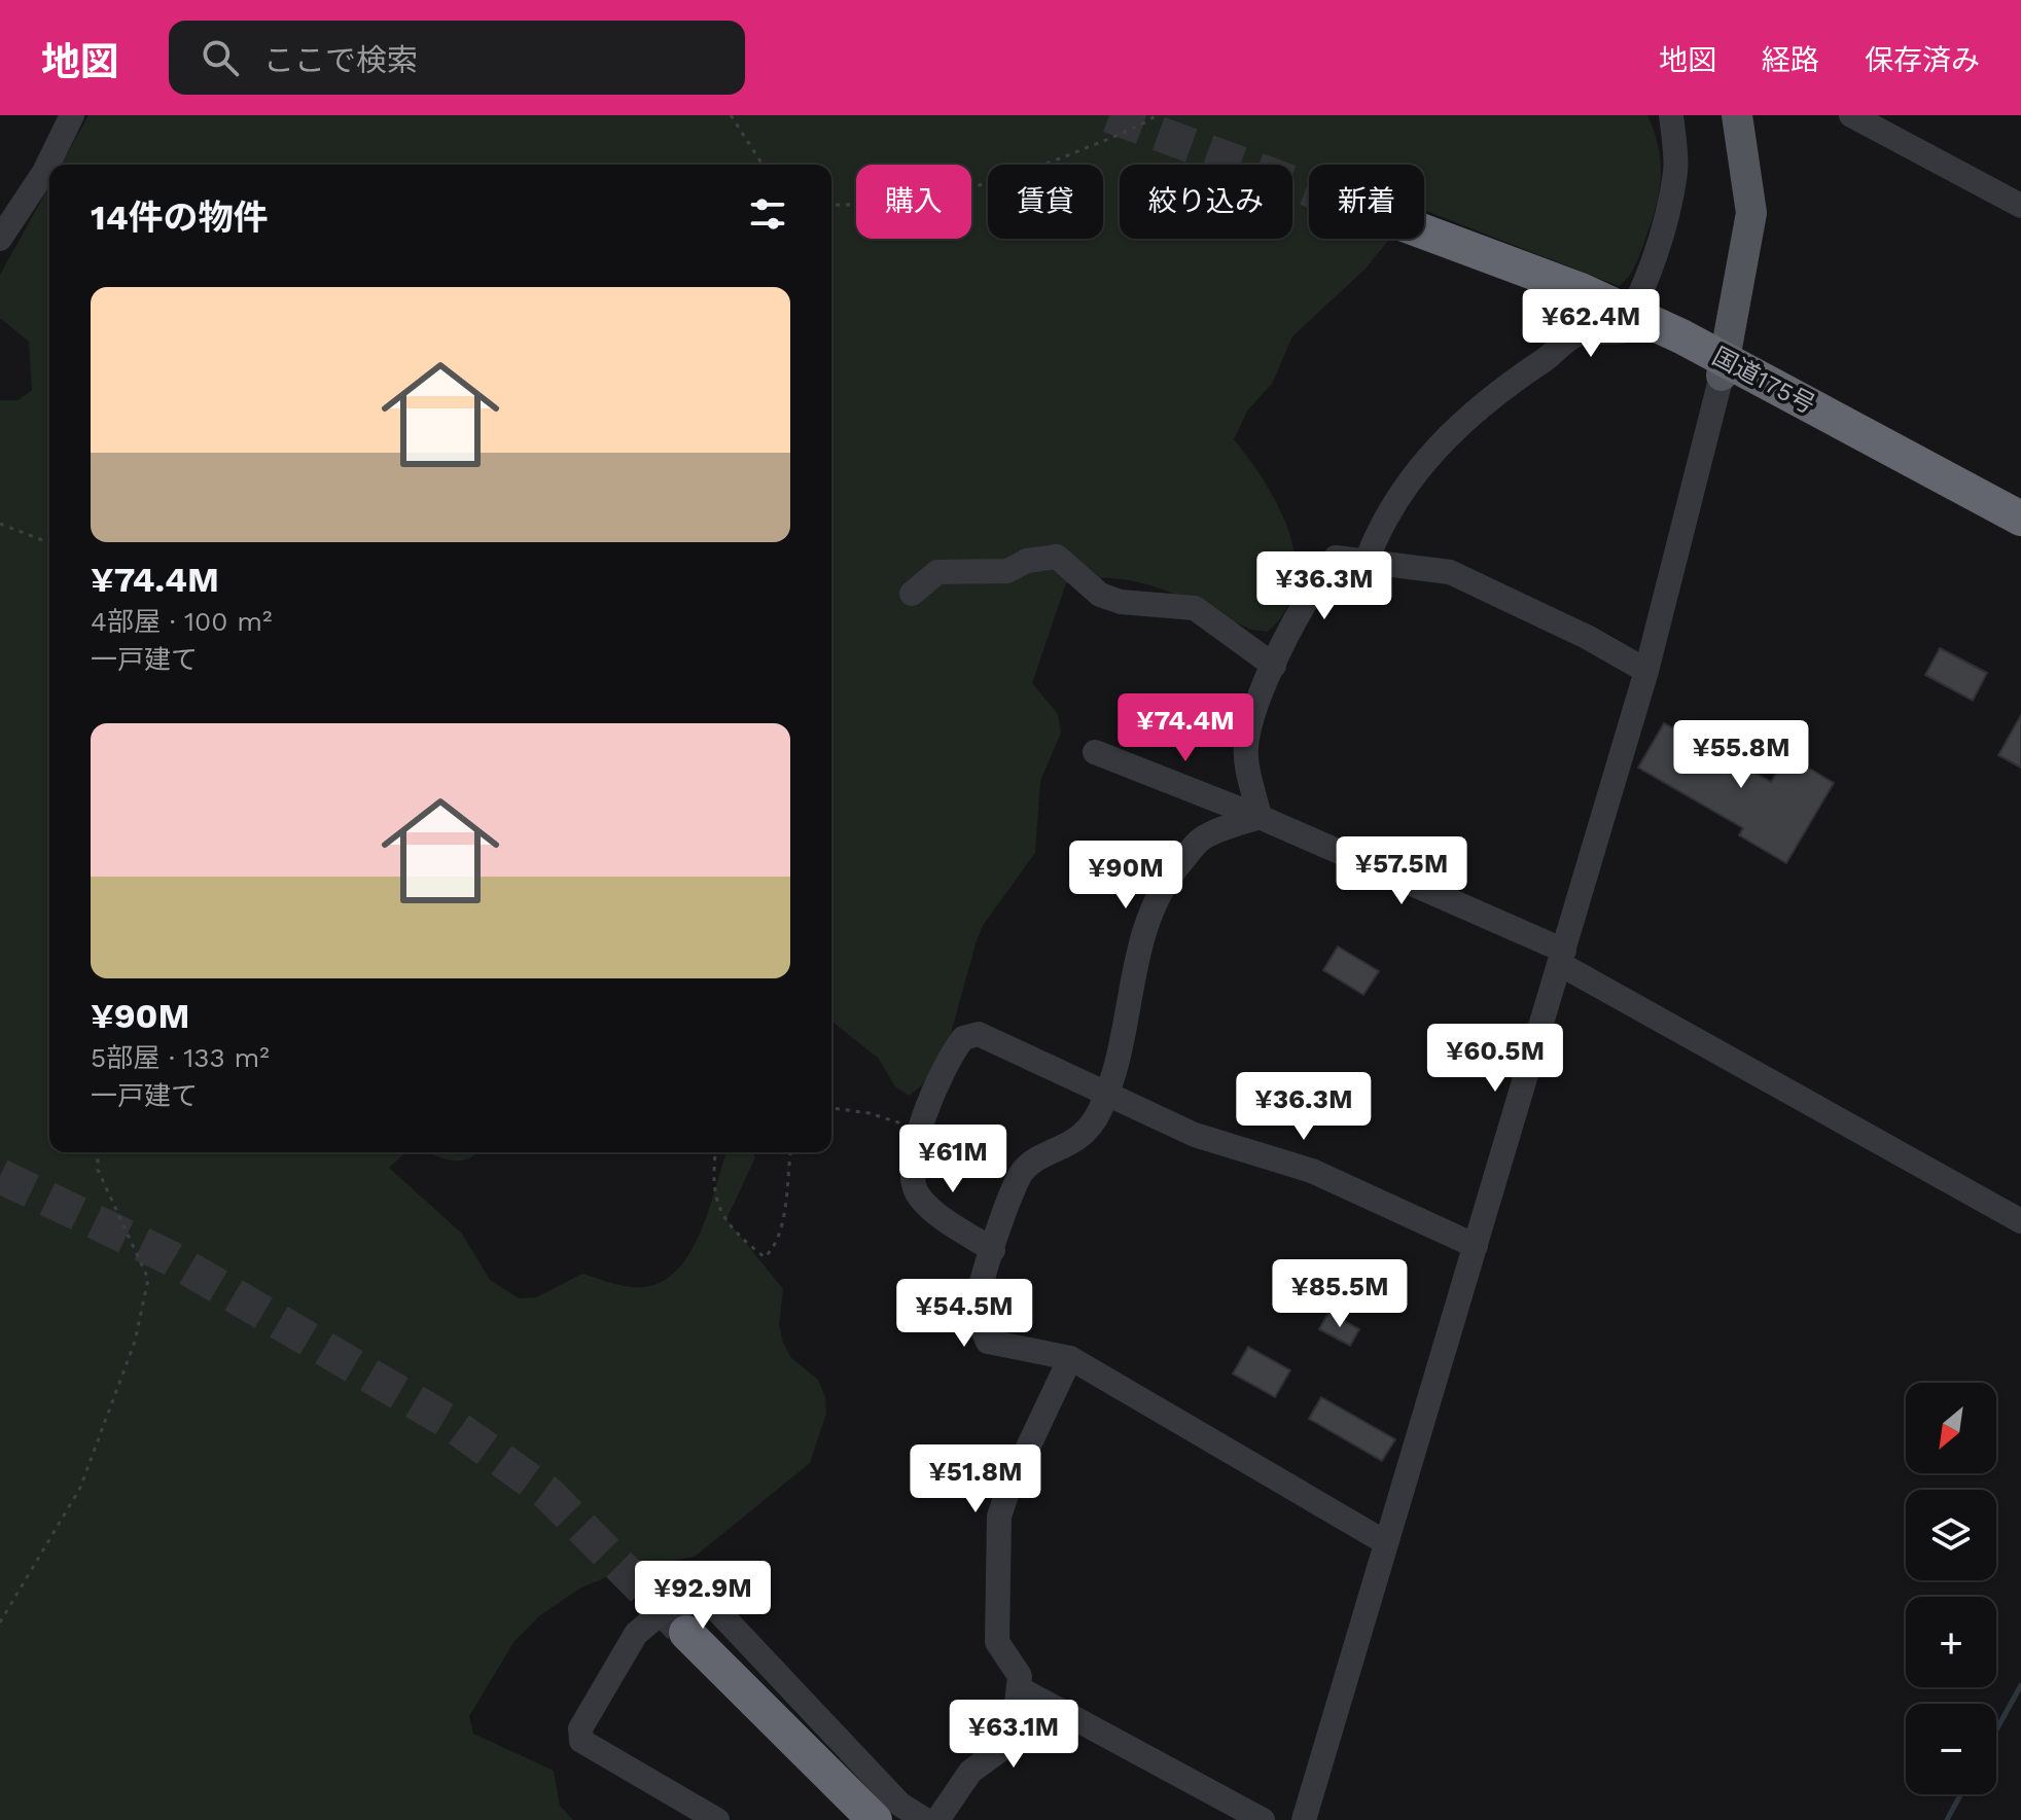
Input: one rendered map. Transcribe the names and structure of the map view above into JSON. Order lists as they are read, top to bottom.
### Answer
{
  "streets": {
    "highway": ["国道175号"]
  },
  "north": "bottom left",
  "page": {
    "header": "地図",
    "search": "ここで検索",
    "nav": ["地図", "経路", "保存済み"],
    "chip": [
      "購入",
      "賃貸",
      "絞り込み",
      "新着"
    ],
    "heading": "14件の物件",
    "list": [
      {
        "name": "¥74.4M",
        "note": "4部屋 · 100 m² · 一戸建て"
      },
      {
        "name": "¥90M",
        "note": "5部屋 · 133 m² · 一戸建て"
      }
    ],
    "price": [
      "¥62.4M",
      "¥36.3M",
      "¥74.4M",
      "¥55.8M",
      "¥57.5M",
      "¥90M",
      "¥60.5M",
      "¥36.3M",
      "¥61M",
      "¥85.5M",
      "¥54.5M",
      "¥51.8M",
      "¥92.9M",
      "¥63.1M"
    ],
    "map_buttons": ["+", "−"]
  }
}
